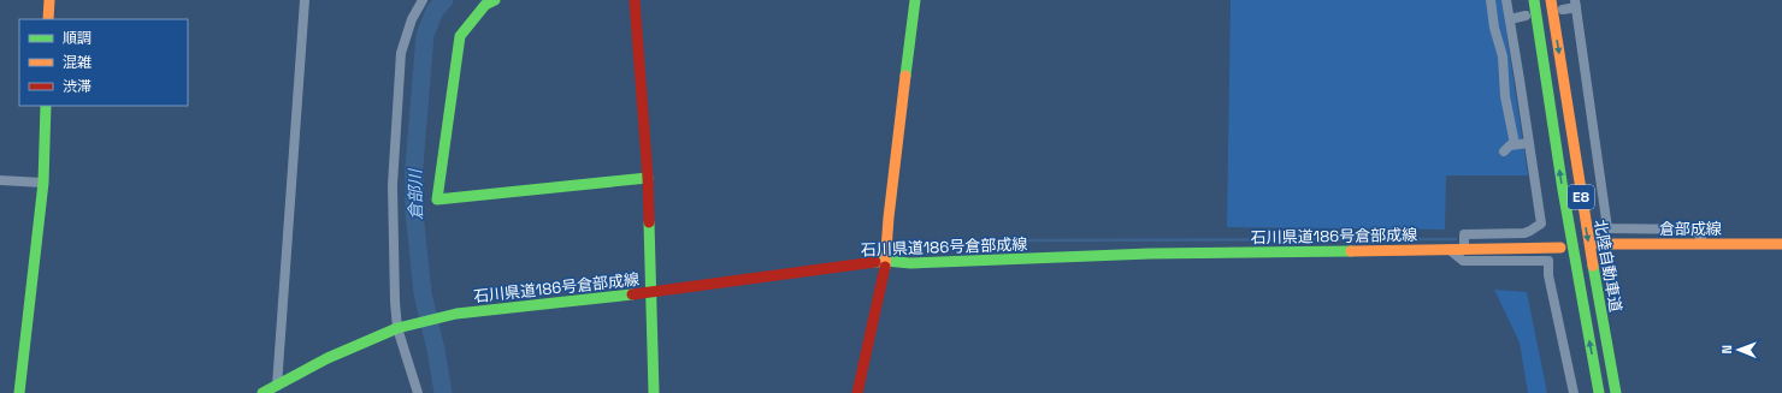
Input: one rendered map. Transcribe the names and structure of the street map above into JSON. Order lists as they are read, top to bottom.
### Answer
{
  "streets": {
    "main road": [
      "E8",
      "倉部成線",
      "石川県道186号倉部成線",
      "北陸自動車道"
    ]
  },
  "water": ["倉部川"],
  "legend": ["順調", "混雑", "渋滞"],
  "north": "left"
}
